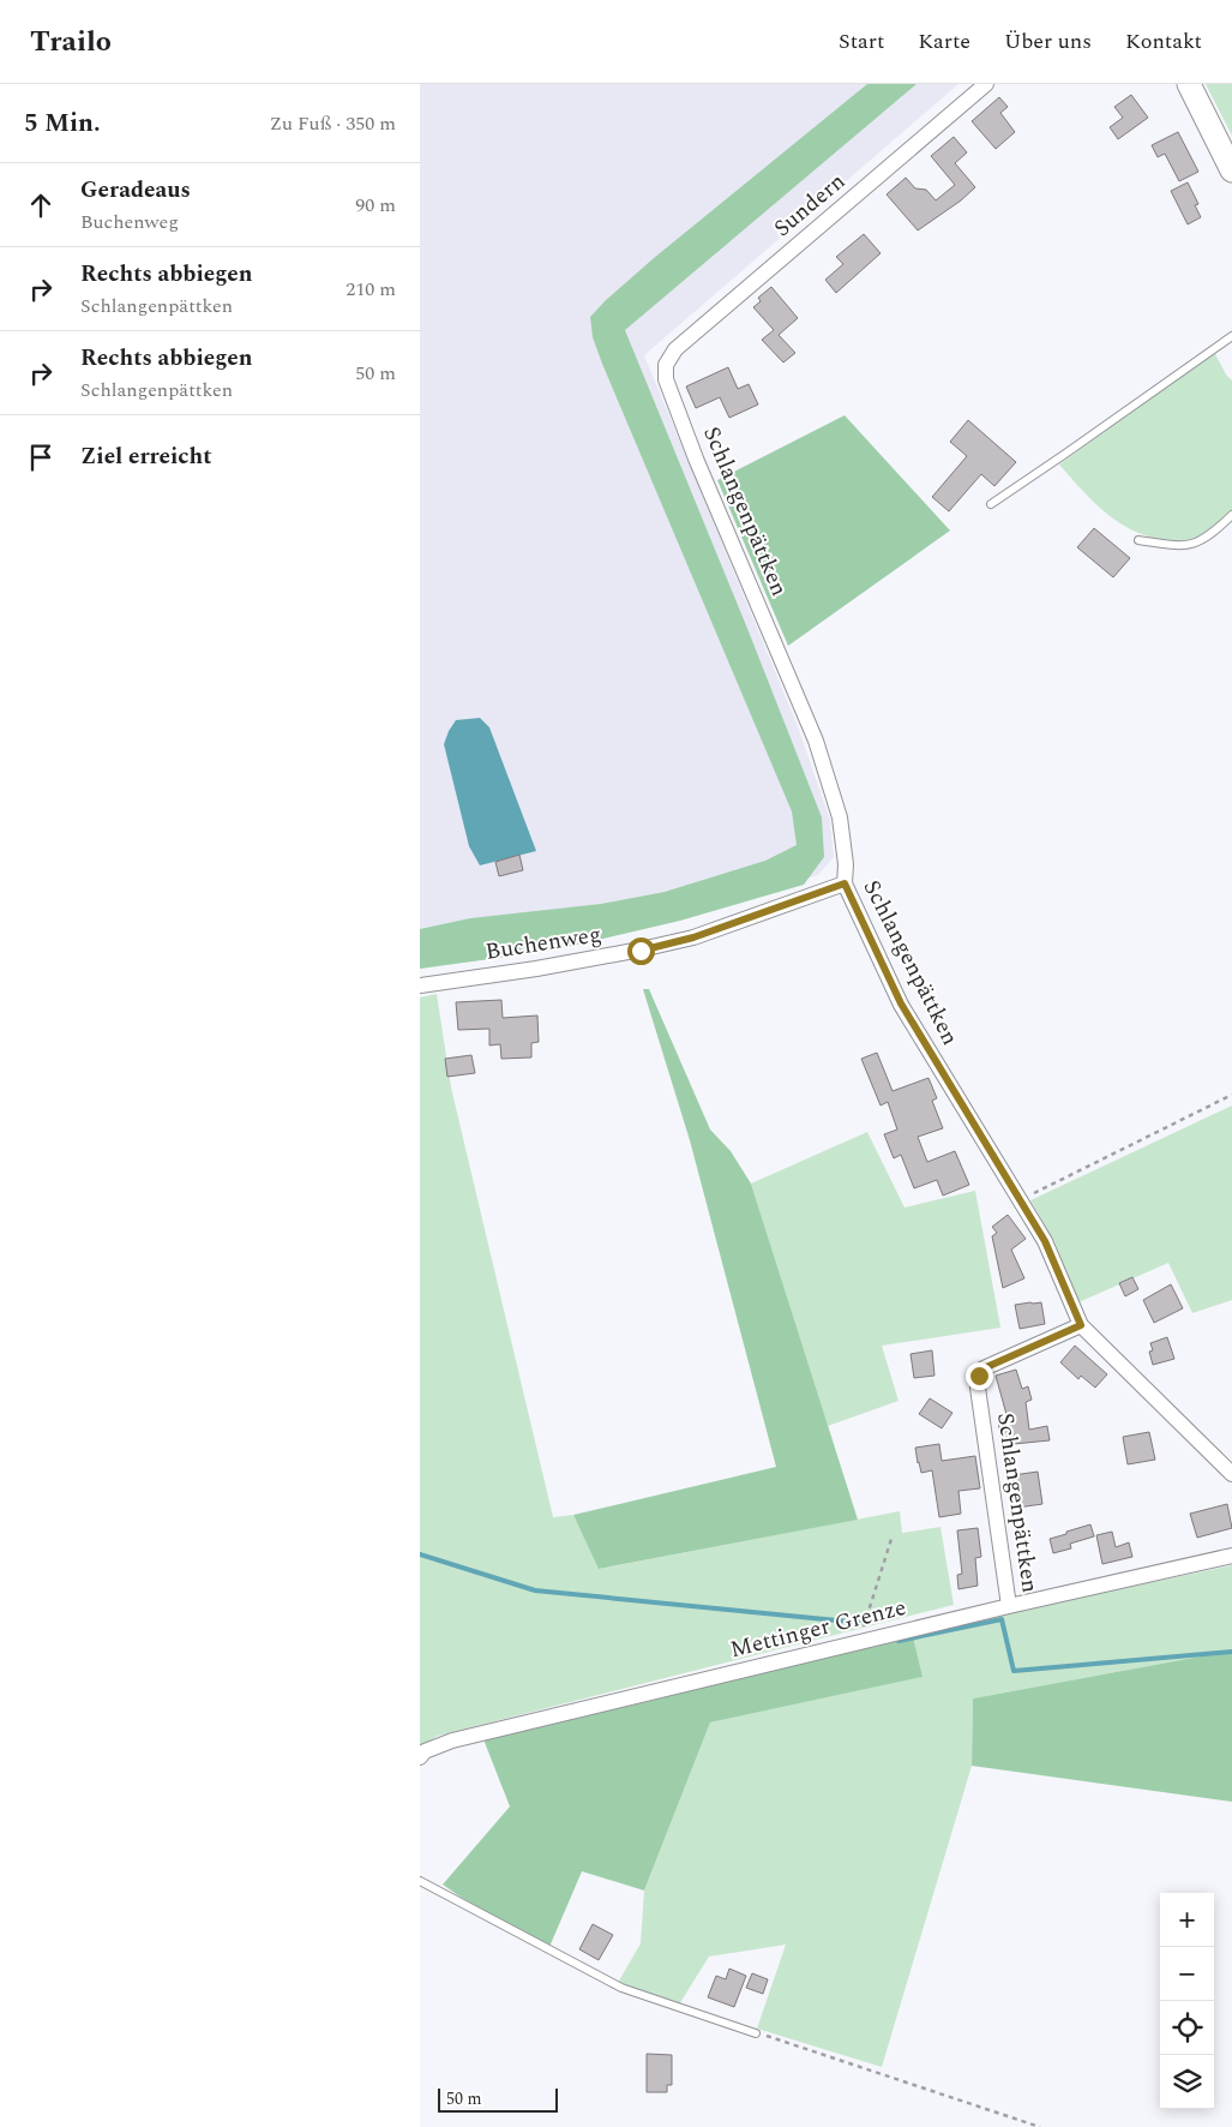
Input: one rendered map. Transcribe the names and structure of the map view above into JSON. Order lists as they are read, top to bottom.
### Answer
{
  "streets": {
    "street": [
      "Sundern",
      "Schlangenpättken",
      "Buchenweg",
      "Mettinger Grenze"
    ]
  },
  "crossings": [
    ["Sundern", "Schlangenpättken"],
    ["Schlangenpättken", "Buchenweg"],
    ["Schlangenpättken", "Mettinger Grenze"]
  ],
  "scale_bar": "50 m",
  "page": {
    "header": "Trailo",
    "nav": [
      "Start",
      "Karte",
      "Über uns",
      "Kontakt"
    ],
    "heading": ["5 Min.", "Zu Fuß · 350 m"],
    "list": [
      ["Geradeaus", "Buchenweg", "90 m"],
      ["Rechts abbiegen", "Schlangenpättken", "210 m"],
      ["Rechts abbiegen", "Schlangenpättken", "50 m"],
      "Ziel erreicht"
    ],
    "map_buttons": ["+", "−"],
    "scale": "50 m"
  }
}
